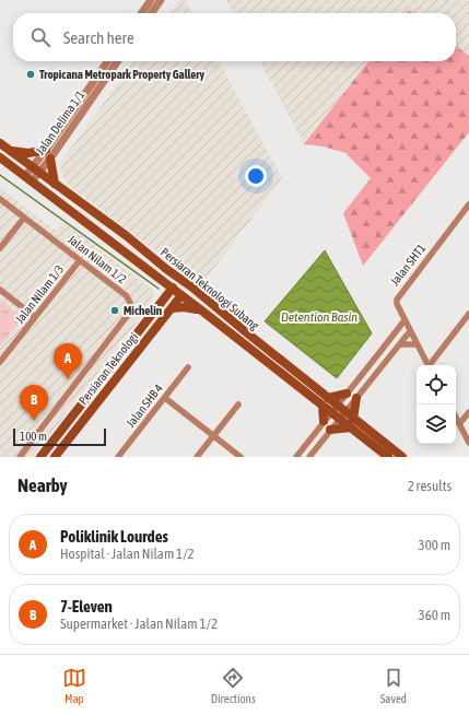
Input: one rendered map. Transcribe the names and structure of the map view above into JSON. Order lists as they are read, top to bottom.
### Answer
{
  "streets": {
    "main road": ["Persiaran Teknologi Subang", "Persiaran Teknologi"],
    "street": [
      "Jalan Delima 1/1",
      "Jalan Nilam 1/2",
      "Jalan SHT1",
      "Jalan Nilam 1/3",
      "Jalan SHB 4"
    ]
  },
  "crossings": [
    ["Jalan Delima 1/1", "Persiaran Teknologi Subang"],
    ["Jalan Nilam 1/2", "Jalan Nilam 1/3"],
    ["Persiaran Teknologi Subang", "Persiaran Teknologi"]
  ],
  "water": ["Detention Basin"],
  "places": ["Tropicana Metropark Property Gallery", "Michelin"],
  "scale_bar": "100 m",
  "page": {
    "search": "Search here",
    "pins": ["A", "B"],
    "scale": "100 m",
    "heading": ["Nearby", "2 results"],
    "list": [
      {
        "mark": "A",
        "name": "Poliklinik Lourdes",
        "note": "Hospital · Jalan Nilam 1/2",
        "value": "300 m"
      },
      {
        "mark": "B",
        "name": "7-Eleven",
        "note": "Supermarket · Jalan Nilam 1/2",
        "value": "360 m"
      }
    ],
    "nav": ["Map", "Directions", "Saved"]
  }
}
